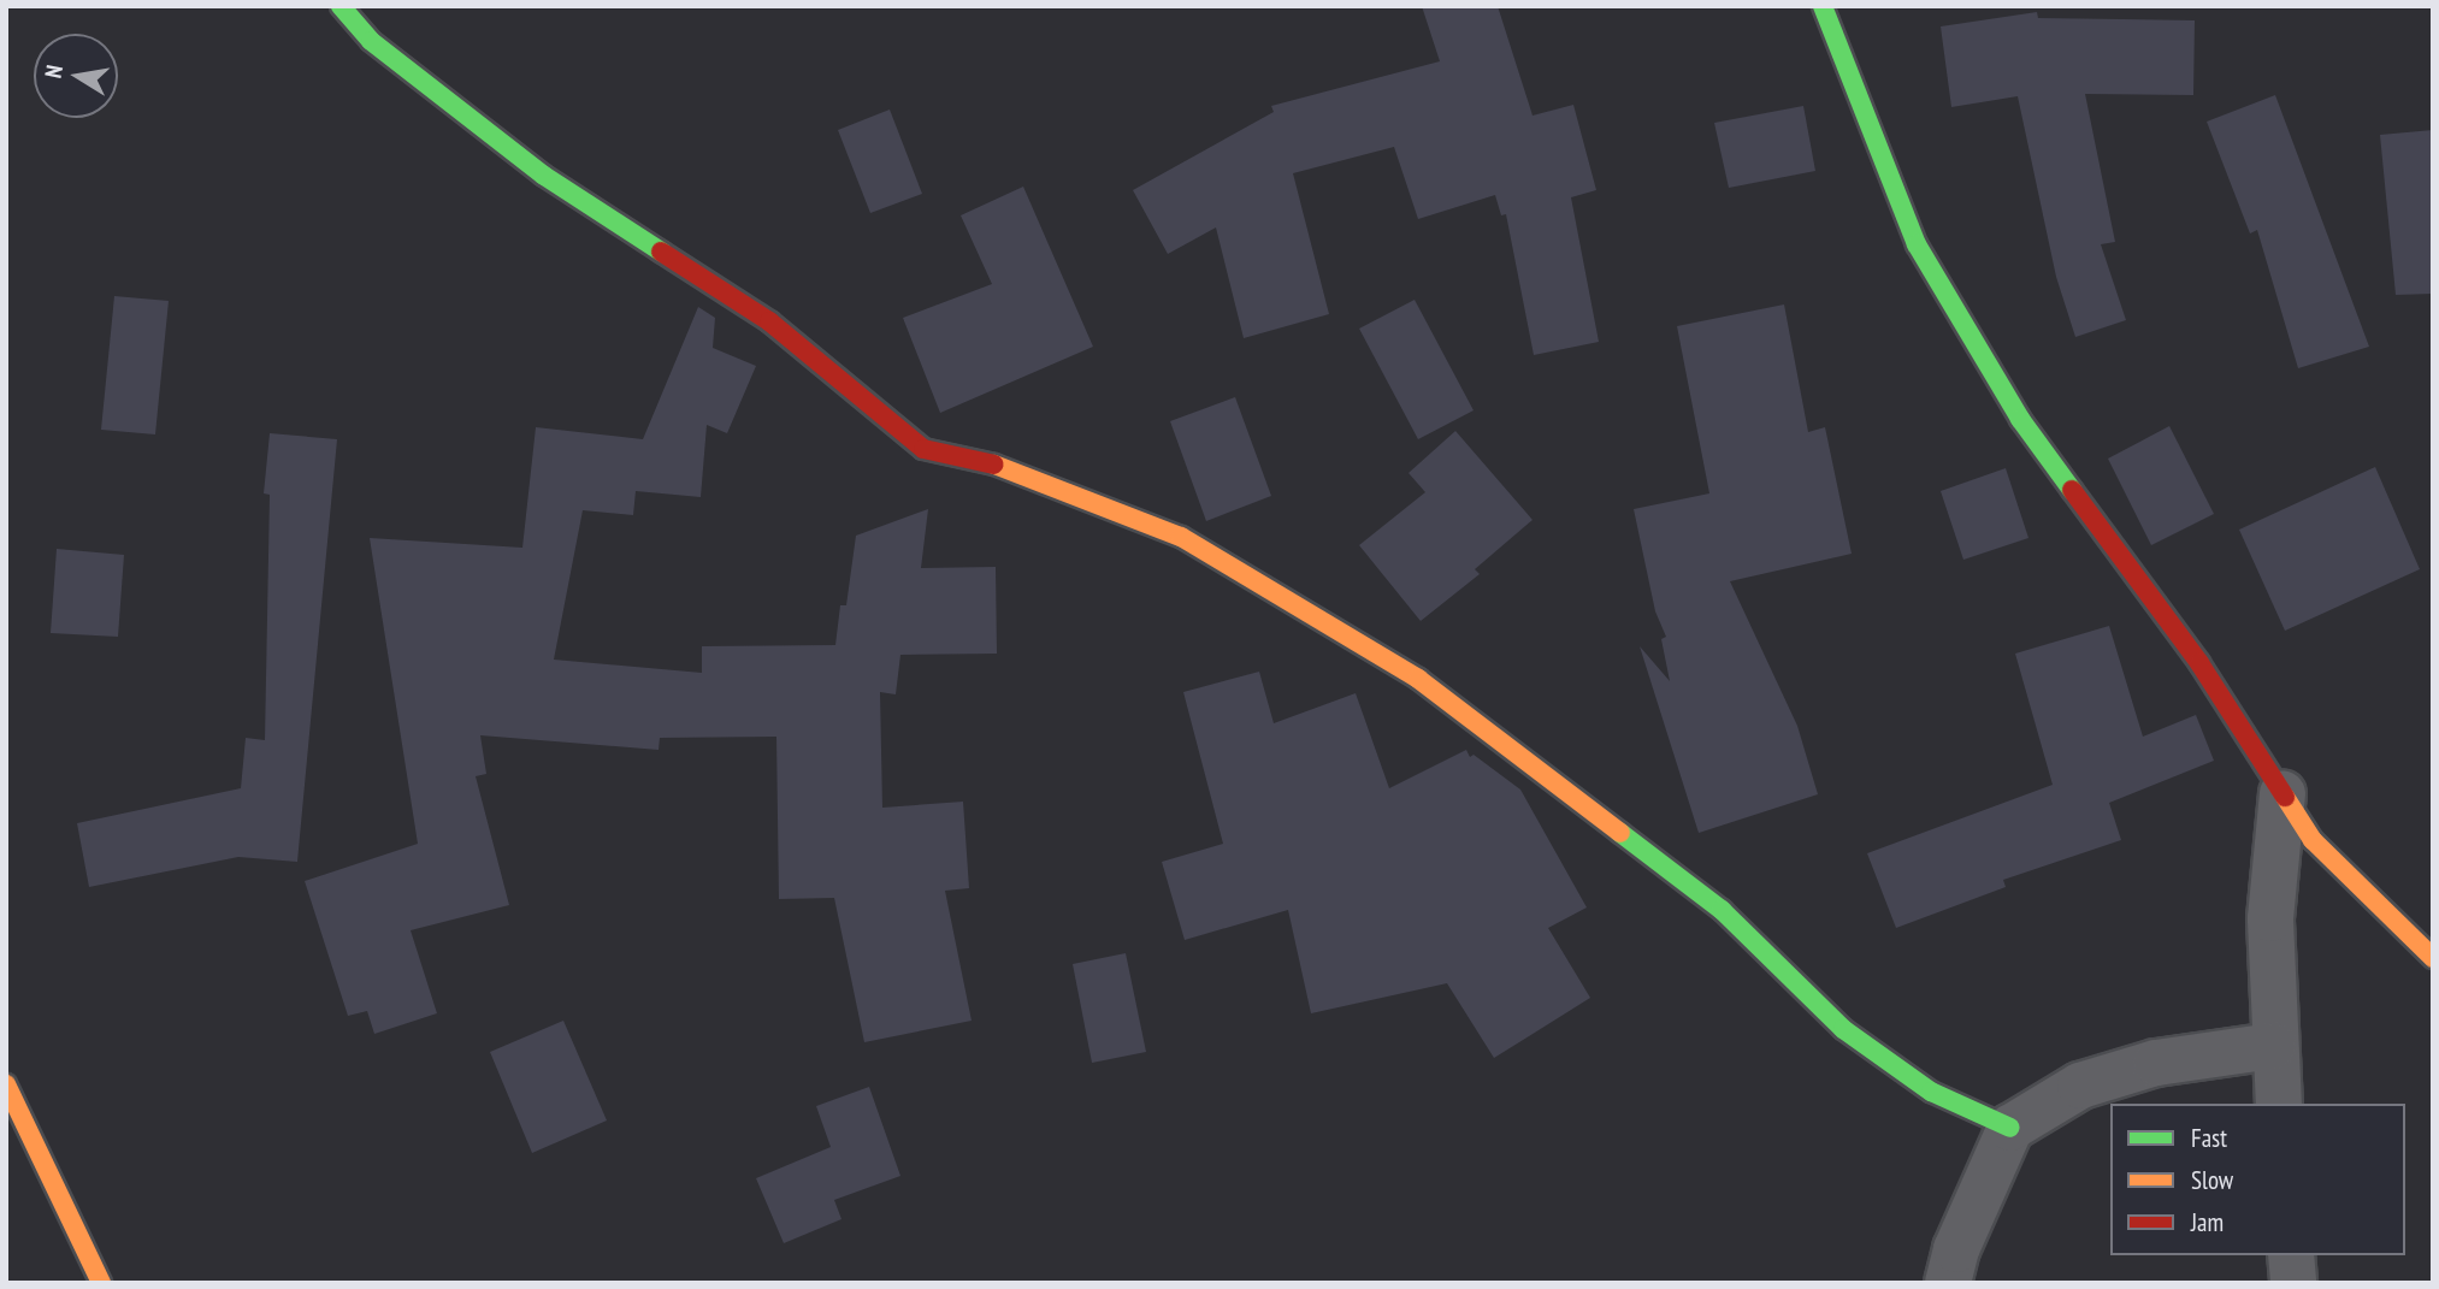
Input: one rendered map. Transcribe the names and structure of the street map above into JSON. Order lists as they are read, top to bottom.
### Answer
{
  "legend": ["Fast", "Slow", "Jam"],
  "north": "left"
}
